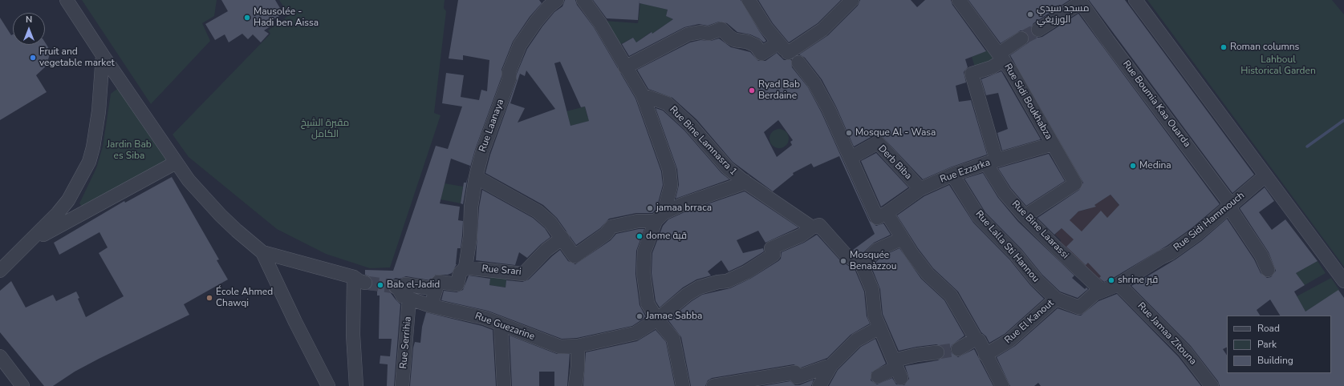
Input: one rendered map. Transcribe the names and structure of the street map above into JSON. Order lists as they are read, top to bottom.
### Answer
{
  "streets": {
    "street": [
      "Rue Sidi Boukhabza",
      "Rue Boumia Kaa Ouarda",
      "Rue Laanaya",
      "Rue Bine Lamnasra 1",
      "Derb Biba",
      "Rue Ezzarka",
      "Rue Sidi Hammouch",
      "Rue Bine Laarassi",
      "Rue Lalla Sti Hannou",
      "Rue Srari",
      "Rue El Kanout",
      "Rue Guezarine",
      "Rue Jamaa Zitouna",
      "Rue Serrihia"
    ]
  },
  "crossings": [
    ["Rue Sidi Boukhabza", "Rue Ezzarka"],
    ["Rue Sidi Boukhabza", "Rue Bine Laarassi"],
    ["Rue Boumia Kaa Ouarda", "Rue Sidi Hammouch"],
    ["Rue Laanaya", "Rue Srari"],
    ["Rue Bine Lamnasra 1", "Rue Guezarine"],
    ["Derb Biba", "Rue Ezzarka"],
    ["Rue Ezzarka", "Rue Bine Laarassi"],
    ["Rue Ezzarka", "Rue Lalla Sti Hannou"],
    ["Rue Sidi Hammouch", "Rue Bine Laarassi"],
    ["Rue Sidi Hammouch", "Rue Lalla Sti Hannou"],
    ["Rue Sidi Hammouch", "Rue El Kanout"],
    ["Rue Sidi Hammouch", "Rue Jamaa Zitouna"],
    ["Rue Lalla Sti Hannou", "Rue El Kanout"],
    ["Rue Guezarine", "Rue Serrihia"]
  ],
  "parks": ["Lahboul Historical Garden", "مقبرة الشيخ الكامل", "Jardin Bab es Siba"],
  "places": [
    "مسجد سيدي الورزيغي",
    "Mausolée - Hadi ben Aissa",
    "Roman columns",
    "Fruit and vegetable market",
    "Ryad Bab Berdaine",
    "Mosque Al - Wasa",
    "Medina",
    "jamaa brraca",
    "dome قبة",
    "Mosquée Benaàzzou",
    "shrine قبر",
    "Bab el-Jadid",
    "École Ahmed Chawqi",
    "Jamae Sabba"
  ],
  "legend": ["Road", "Park", "Building"],
  "north": "top"
}
